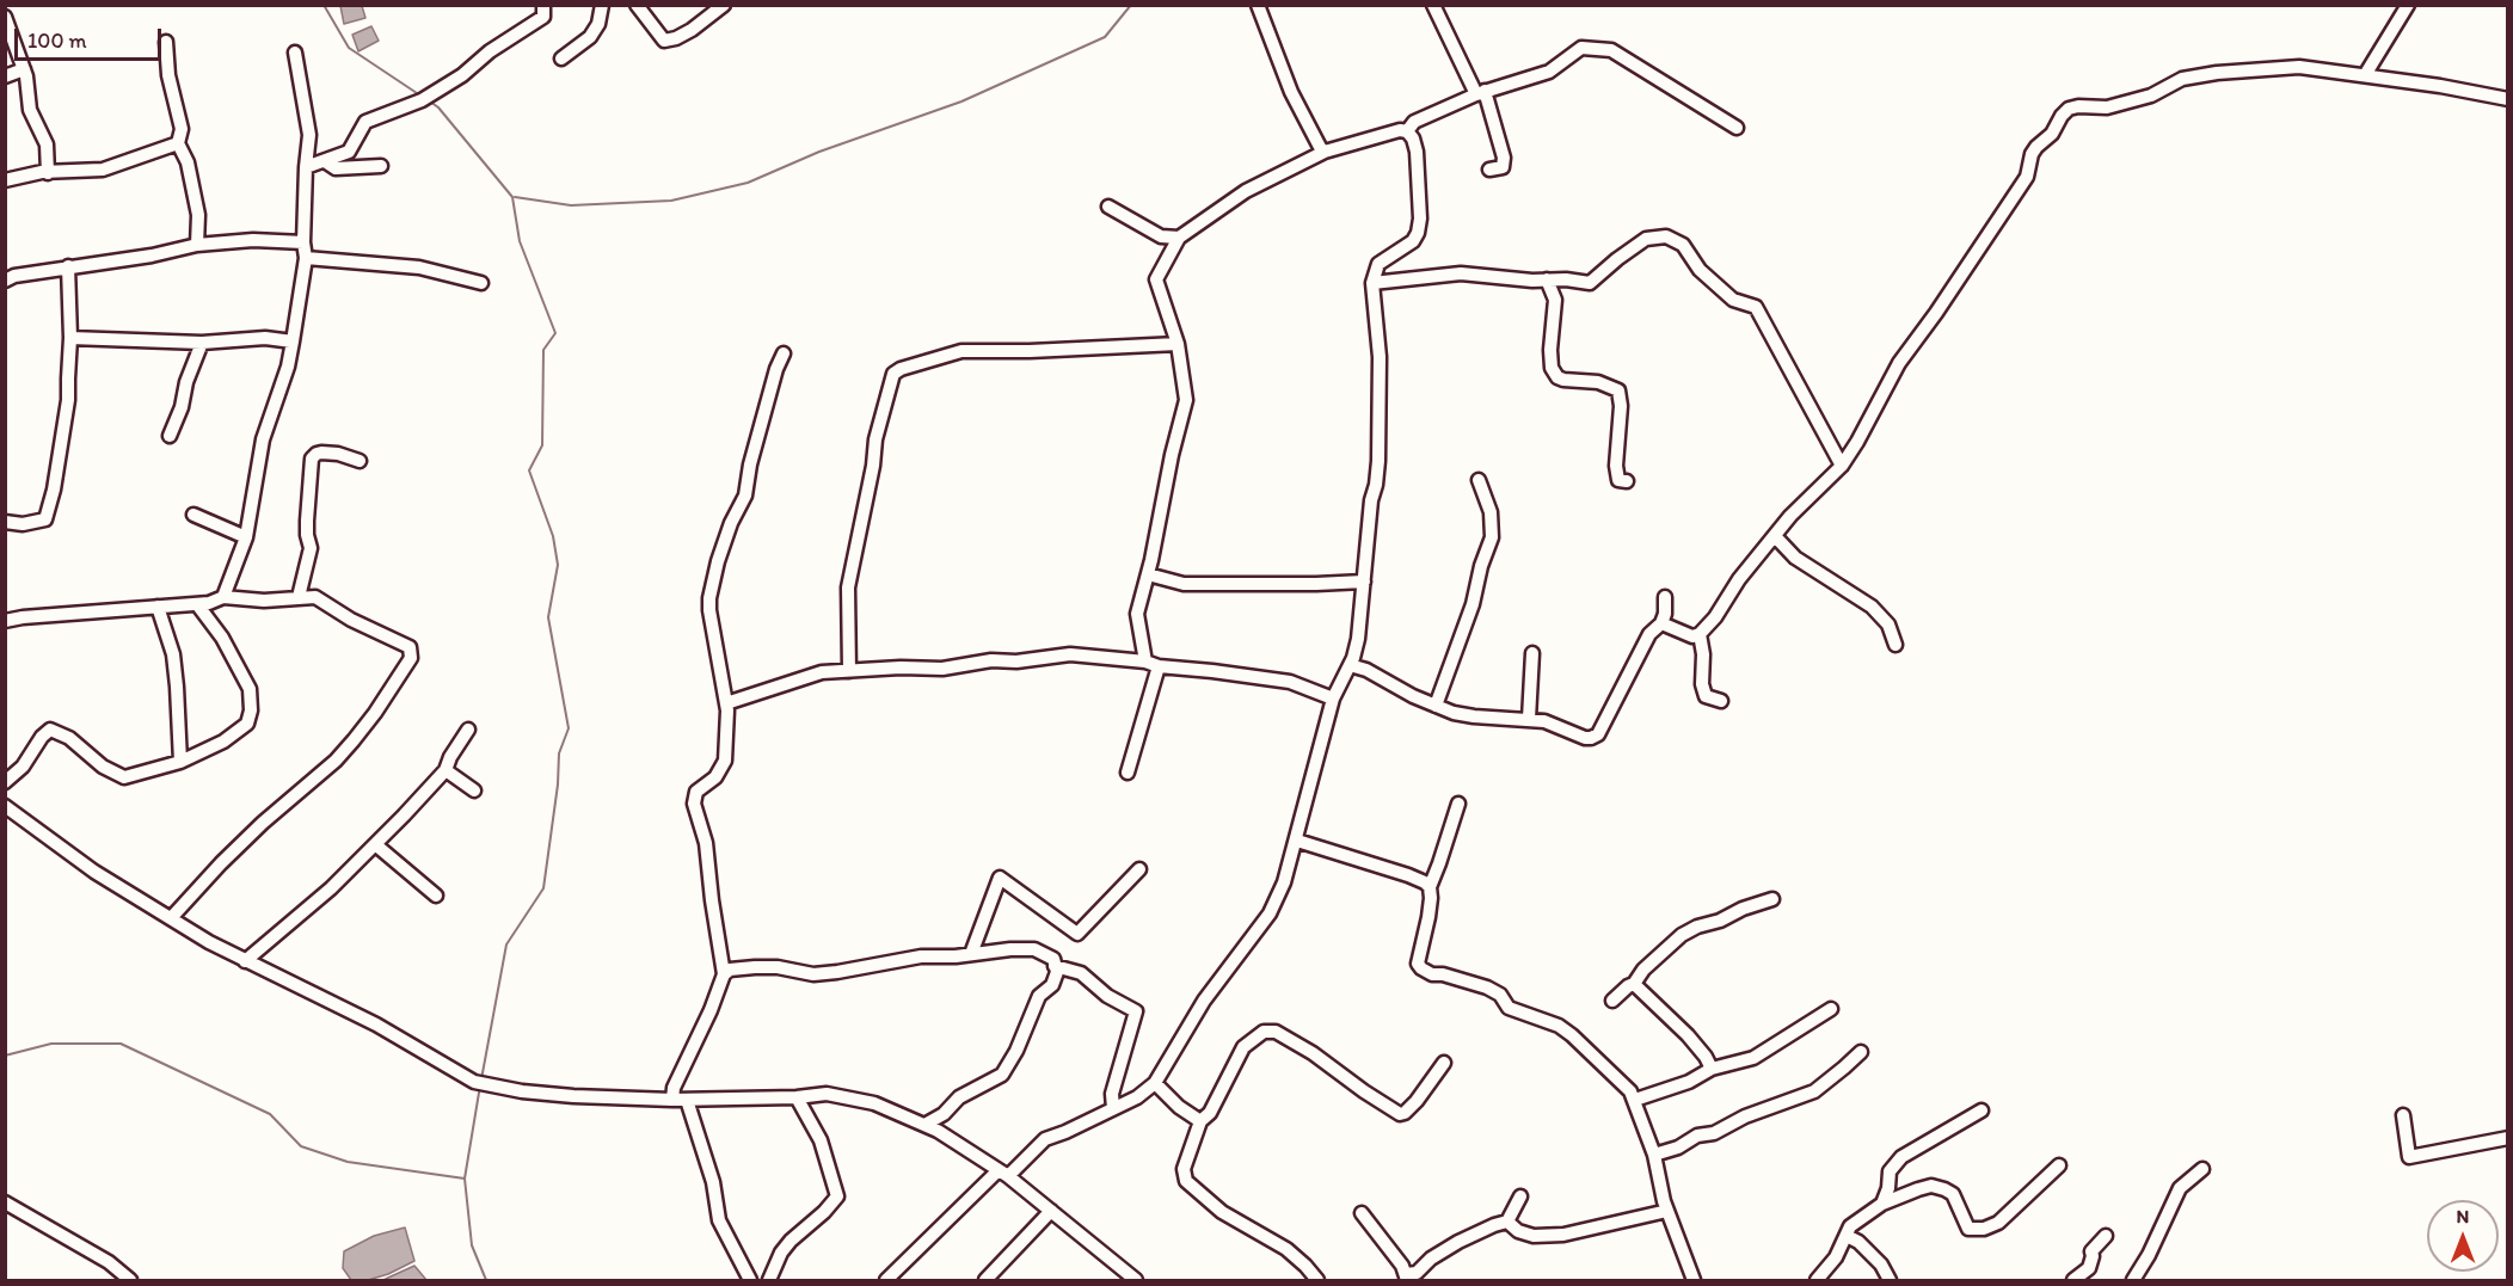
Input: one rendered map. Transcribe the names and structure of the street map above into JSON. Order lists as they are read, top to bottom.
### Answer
{
  "scale_bar": "100 m",
  "north": "top"
}
